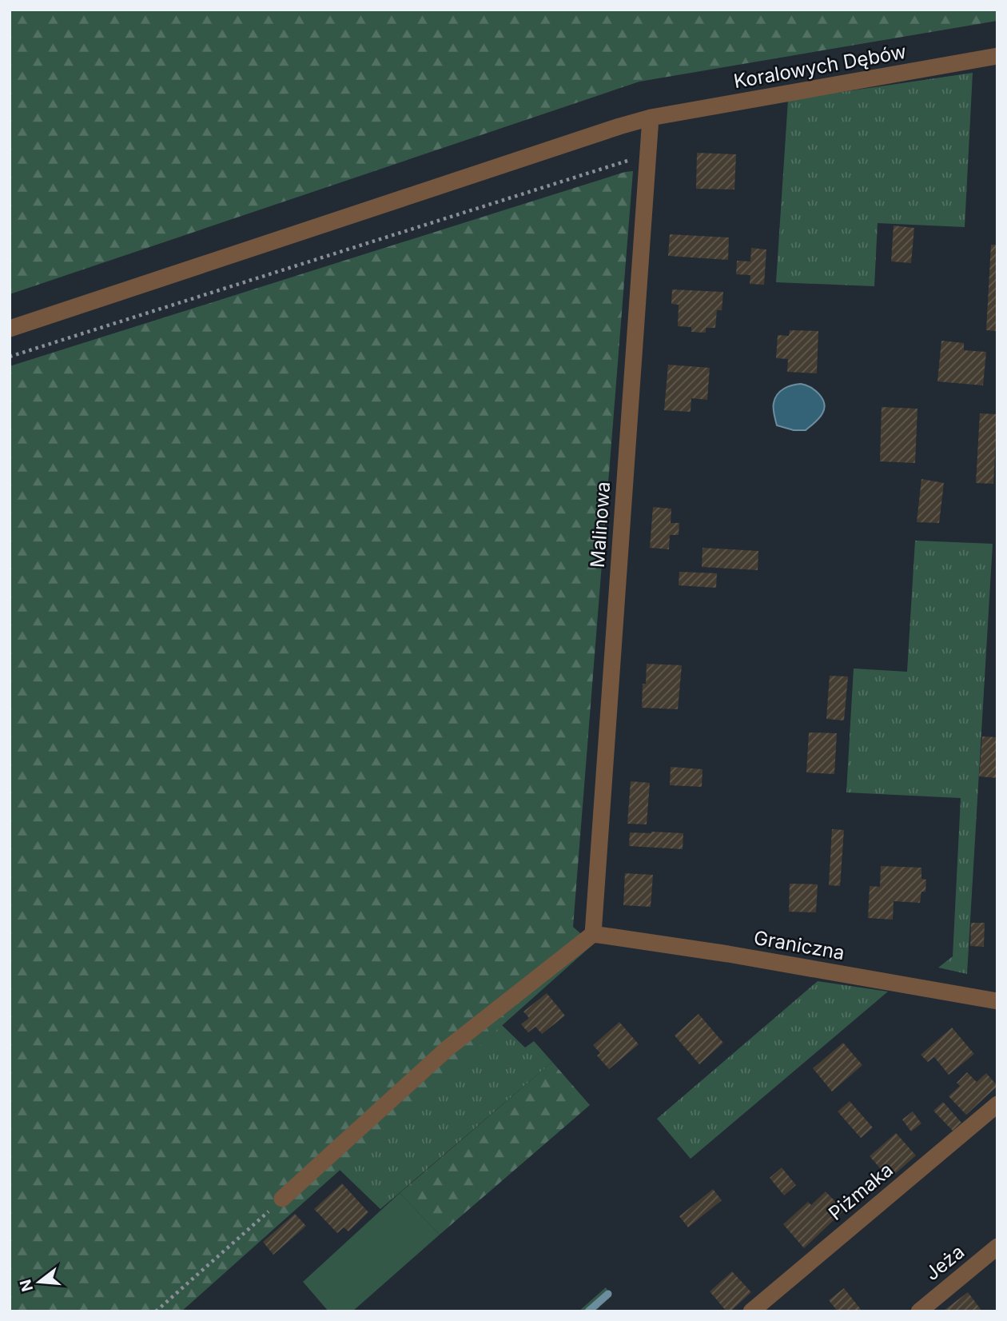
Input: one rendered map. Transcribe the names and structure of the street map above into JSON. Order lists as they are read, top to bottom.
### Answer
{
  "streets": {
    "street": [
      "Koralowych Dębów",
      "Malinowa",
      "Graniczna",
      "Piżmaka",
      "Jeża"
    ]
  },
  "crossings": [
    ["Koralowych Dębów", "Malinowa"],
    ["Malinowa", "Graniczna"]
  ],
  "north": "left"
}
